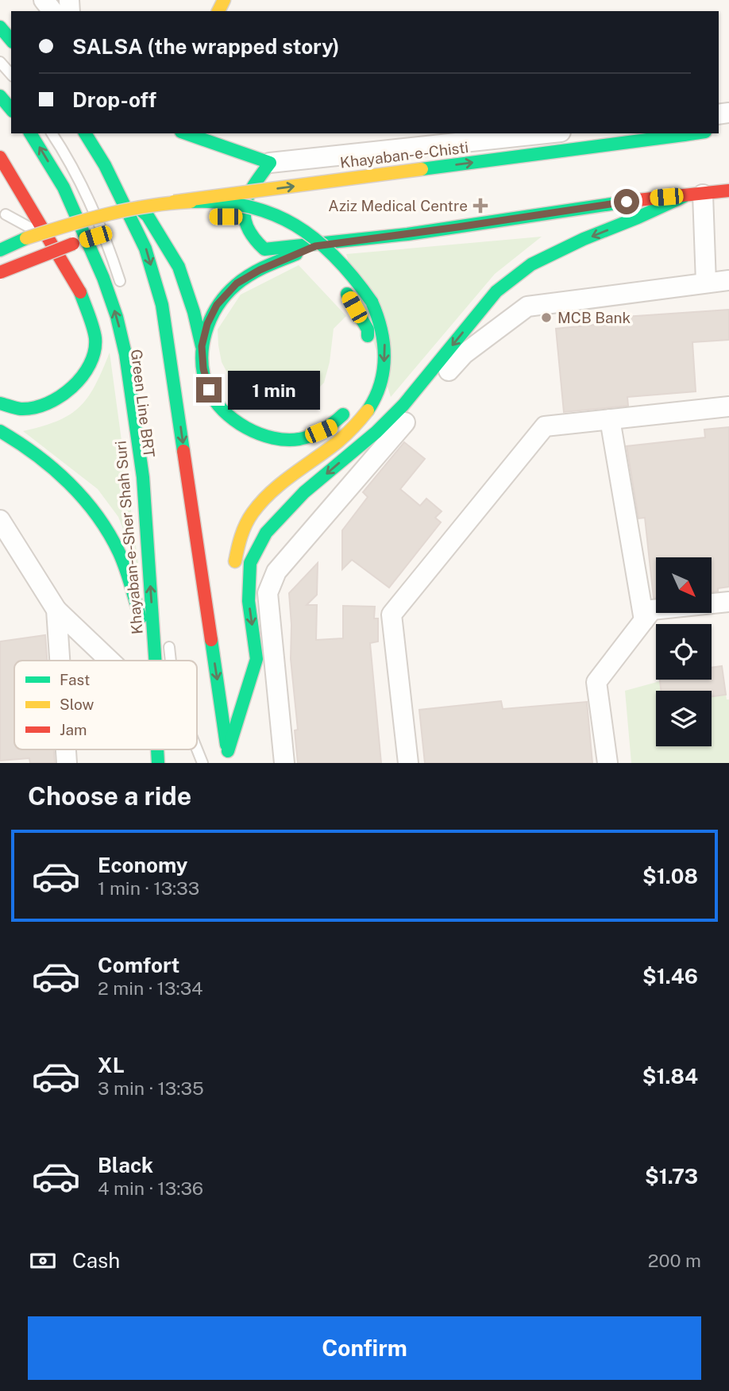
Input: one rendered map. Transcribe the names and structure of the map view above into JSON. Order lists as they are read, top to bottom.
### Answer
{
  "streets": {
    "main road": ["Khayaban-e-Chisti", "Khayaban-e-Sher Shah Suri"],
    "lane": ["Green Line BRT"]
  },
  "places": {
    "health": ["Aziz Medical Centre"],
    "other": ["MCB Bank"]
  },
  "legend": ["Fast", "Slow", "Jam"],
  "north": "bottom right",
  "page": {
    "banner": ["SALSA (the wrapped story)", "Drop-off"],
    "bubble": "1 min",
    "heading": "Choose a ride",
    "list": [
      {
        "name": "Economy",
        "note": "1 min · 13:33",
        "value": "$1.08"
      },
      {
        "name": "Comfort",
        "note": "2 min · 13:34",
        "value": "$1.46"
      },
      {
        "name": "XL",
        "note": "3 min · 13:35",
        "value": "$1.84"
      },
      {
        "name": "Black",
        "note": "4 min · 13:36",
        "value": "$1.73"
      }
    ],
    "pay": ["Cash", "200 m"],
    "buttons": "Confirm"
  }
}
